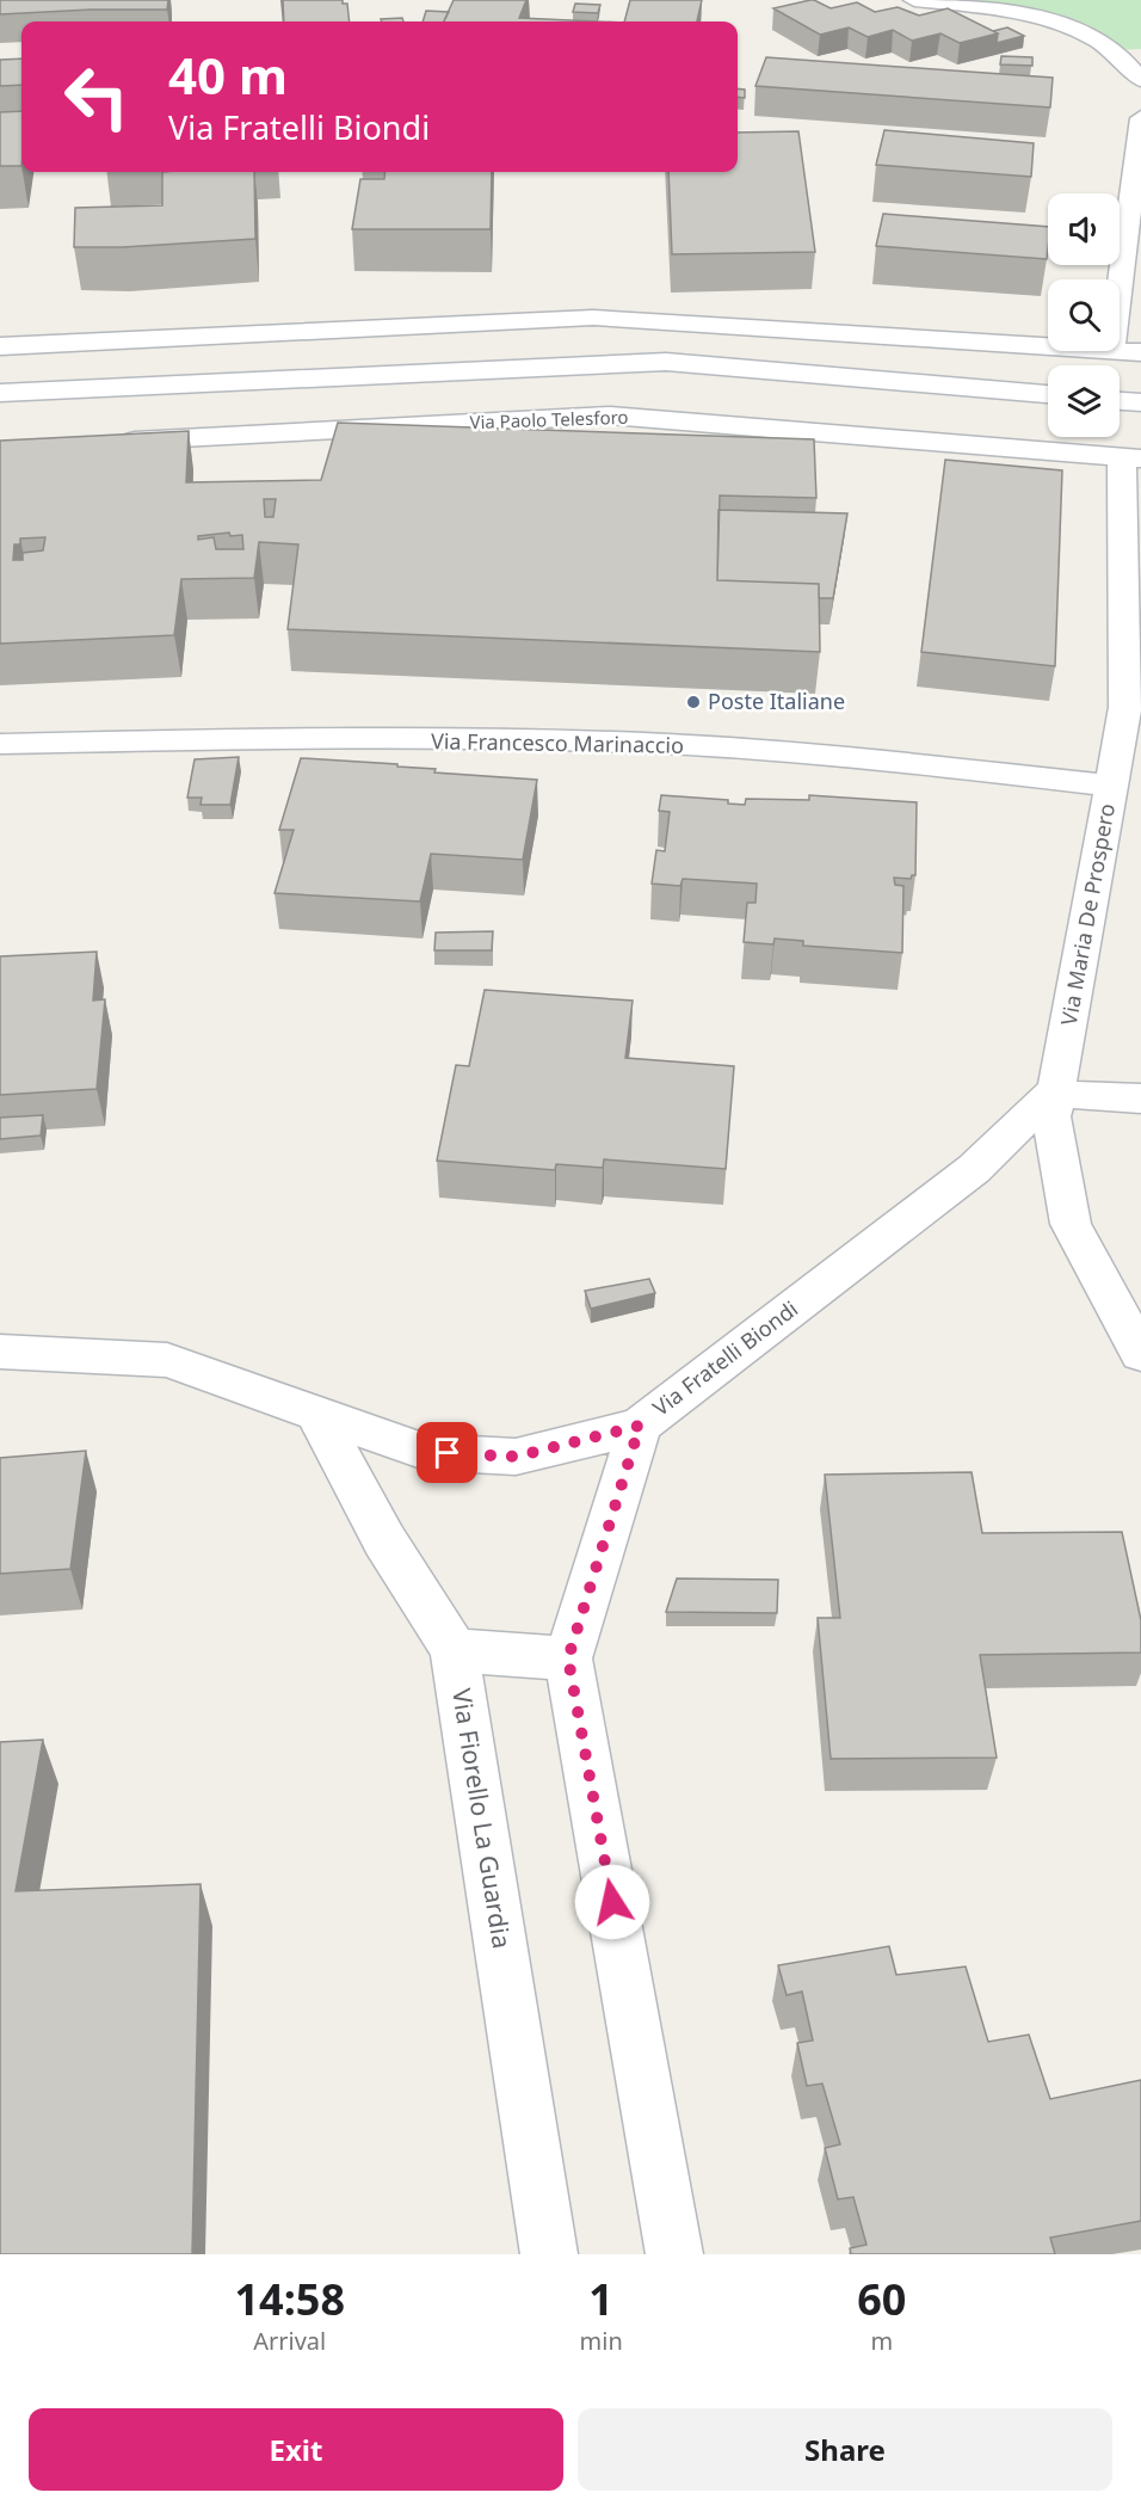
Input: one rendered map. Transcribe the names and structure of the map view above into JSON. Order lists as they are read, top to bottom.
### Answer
{
  "streets": {
    "street": [
      "Via Paolo Telesforo",
      "Via Francesco Marinaccio",
      "Via Maria De Prospero",
      "Via Fratelli Biondi",
      "Via Fiorello La Guardia"
    ]
  },
  "crossings": [
    ["Via Paolo Telesforo", "Via Maria De Prospero"],
    ["Via Francesco Marinaccio", "Via Maria De Prospero"],
    ["Via Maria De Prospero", "Via Fratelli Biondi"],
    ["Via Fratelli Biondi", "Via Fiorello La Guardia"]
  ],
  "places": ["Poste Italiane"],
  "page": {
    "turn": ["40 m", "Via Fratelli Biondi"],
    "eta": [
      "14:58",
      "Arrival",
      "1",
      "min",
      "60",
      "m"
    ],
    "buttons": ["Exit", "Share"]
  }
}
